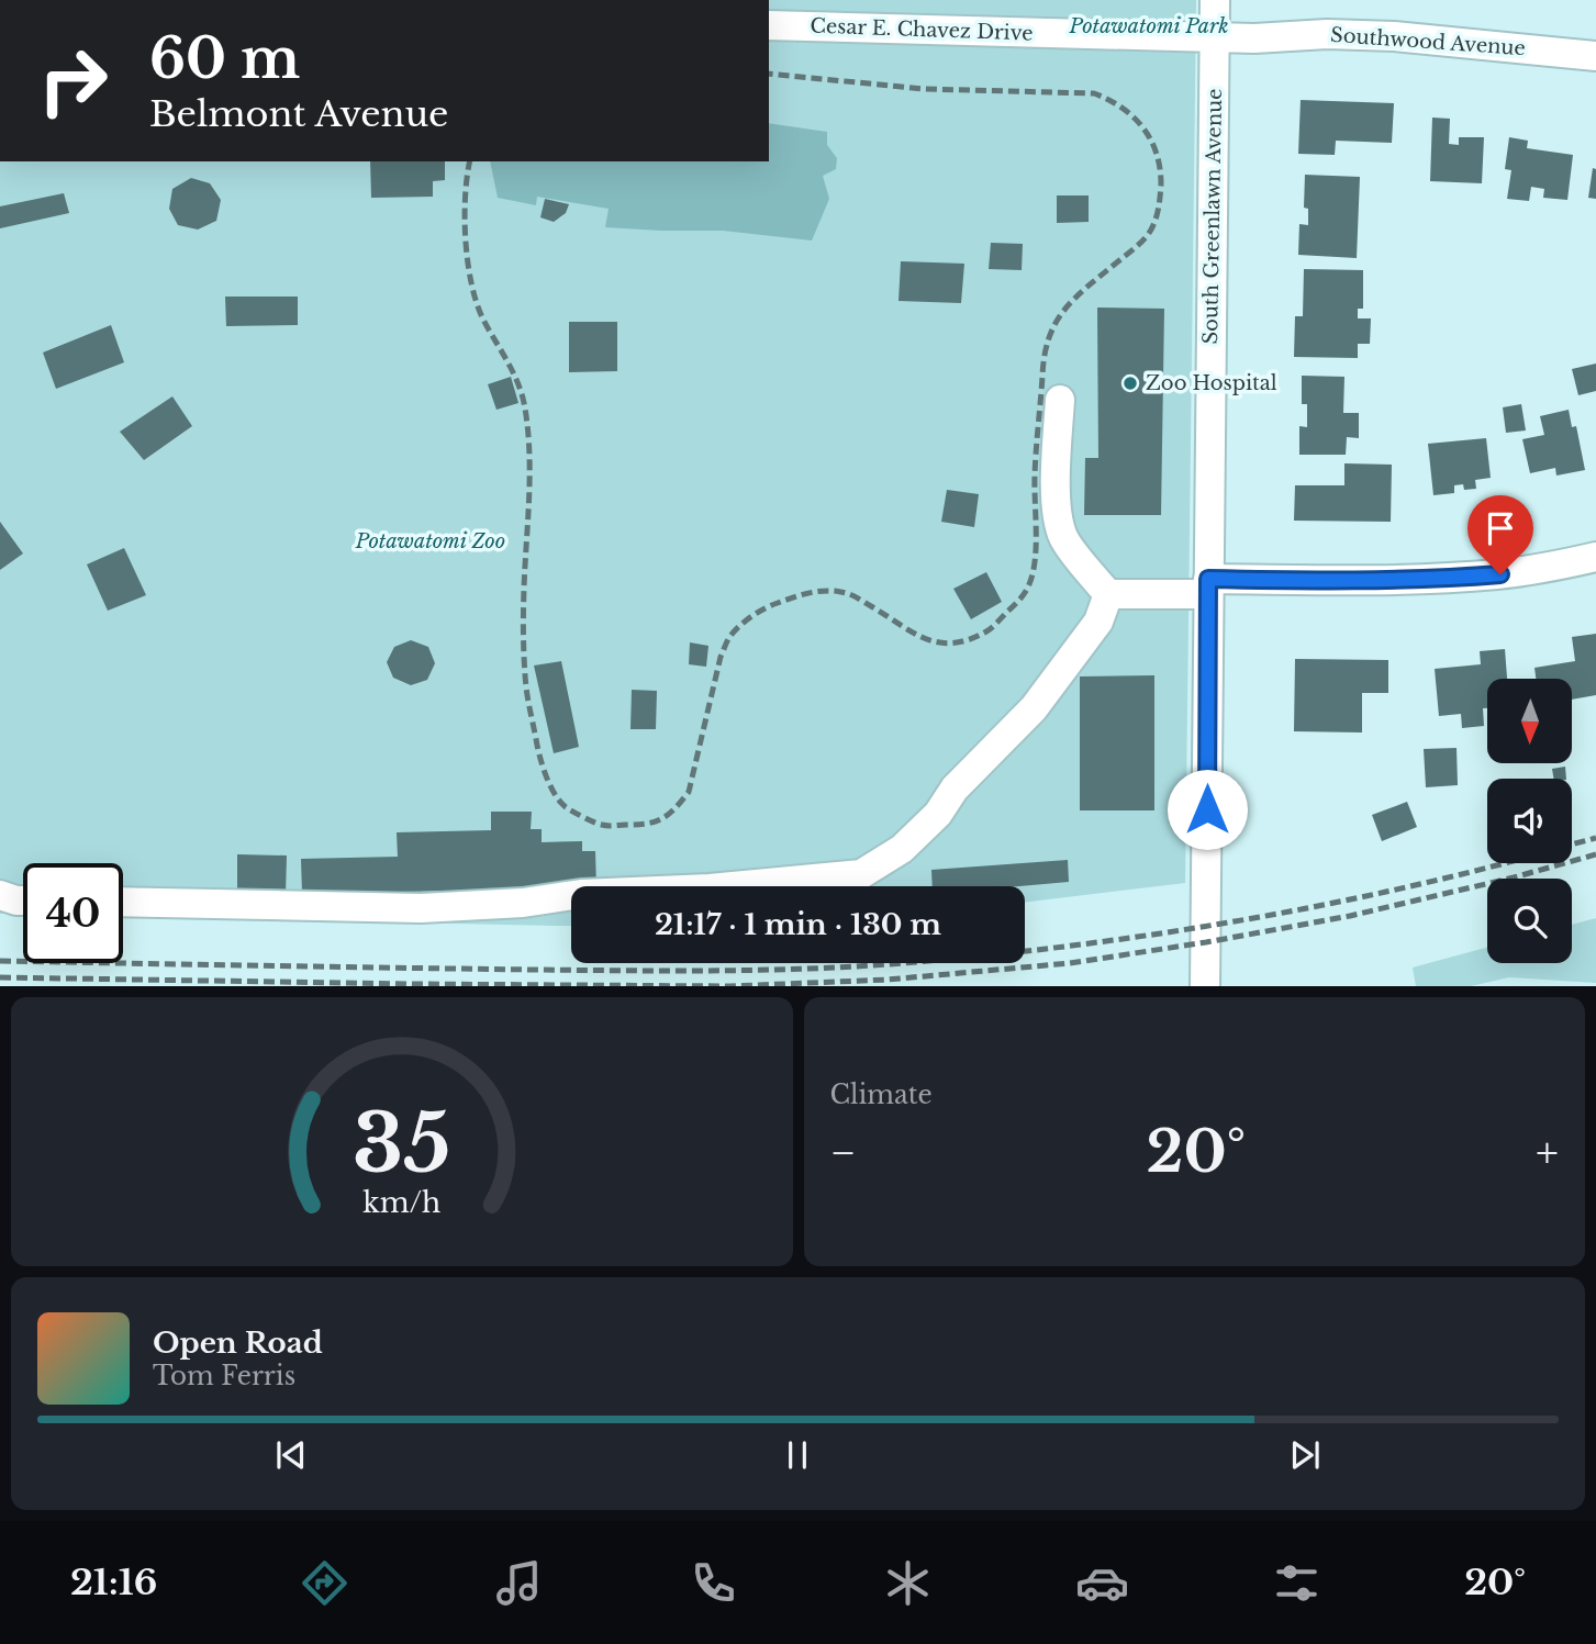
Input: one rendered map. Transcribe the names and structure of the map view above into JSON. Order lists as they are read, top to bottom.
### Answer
{
  "streets": {
    "street": ["Cesar E. Chavez Drive", "Southwood Avenue", "South Greenlawn Avenue"]
  },
  "crossings": [
    ["Cesar E. Chavez Drive", "Southwood Avenue"],
    ["Cesar E. Chavez Drive", "South Greenlawn Avenue"],
    ["Southwood Avenue", "South Greenlawn Avenue"]
  ],
  "parks": ["Potawatomi Park", "Potawatomi Zoo"],
  "places": ["Zoo Hospital"],
  "north": "bottom",
  "page": {
    "turn": ["60 m", "Belmont Avenue"],
    "limit": "40",
    "trip": "21:17 · 1 min · 130 m",
    "tile": "Climate",
    "heat": ["−", "20°", "+"],
    "song": ["Open Road", "Tom Ferris"],
    "tabs": ["21:16", "20°"],
    "gauge": ["35", "km/h"]
  }
}
